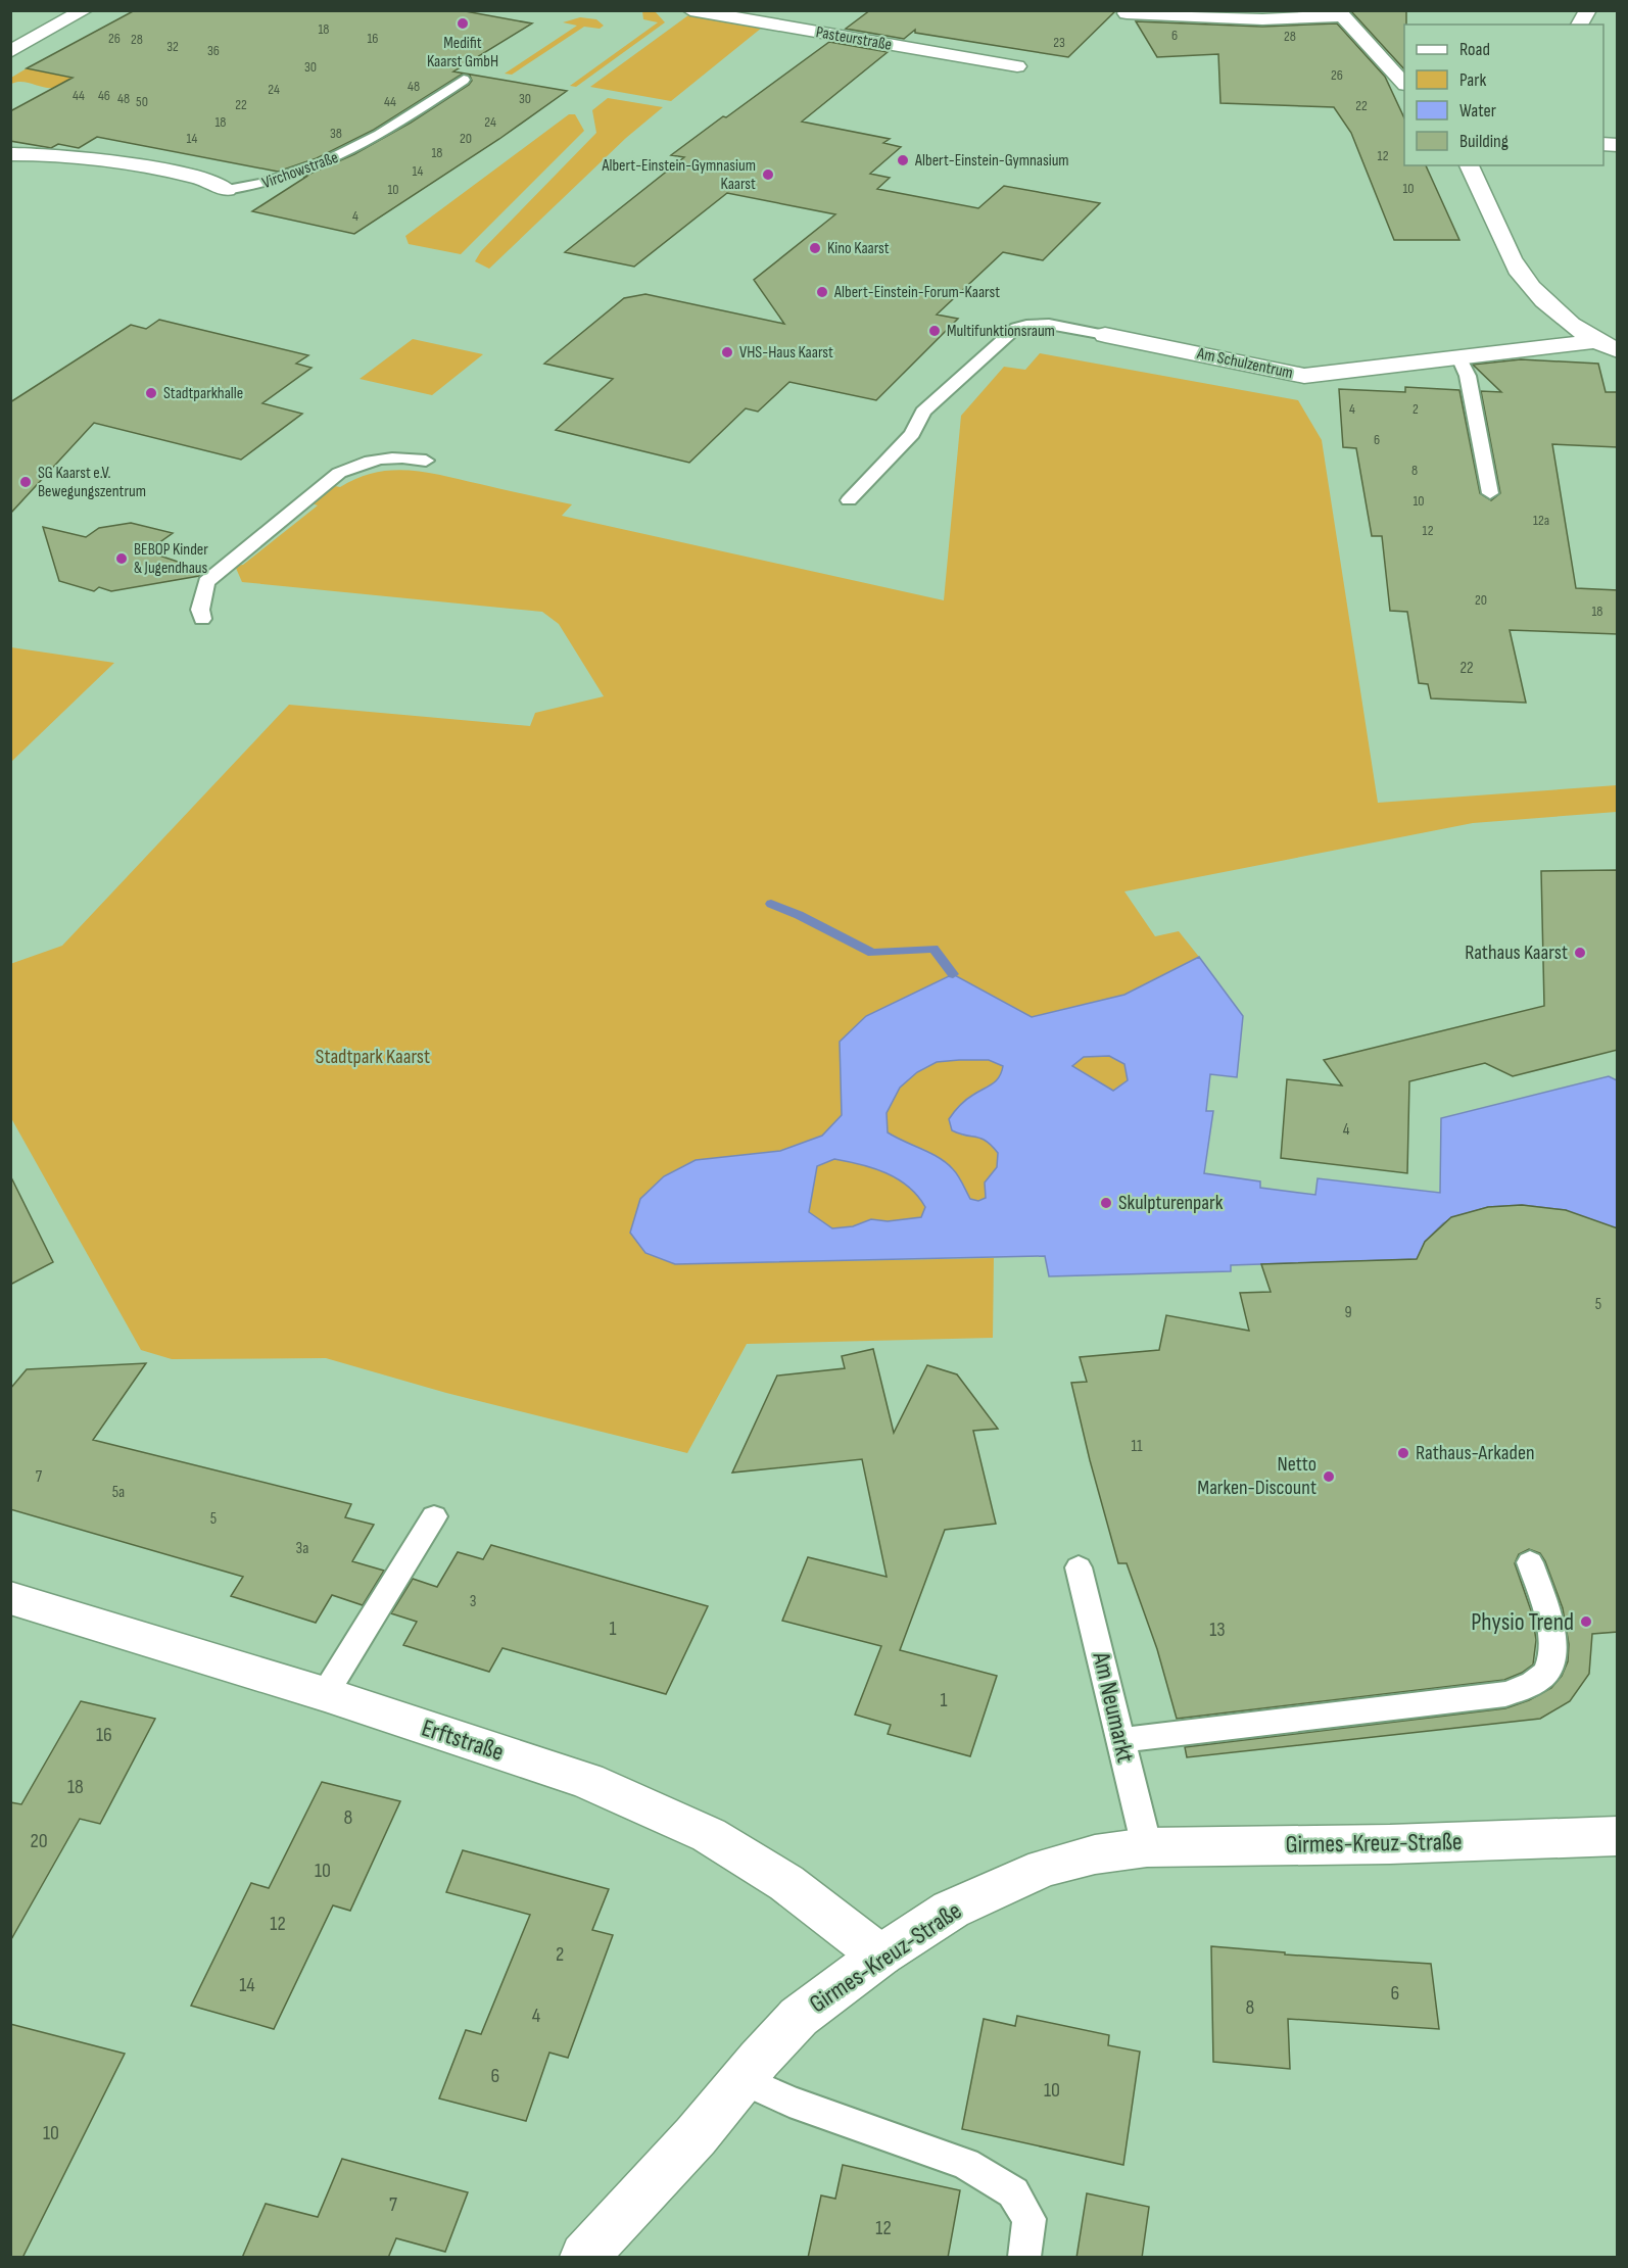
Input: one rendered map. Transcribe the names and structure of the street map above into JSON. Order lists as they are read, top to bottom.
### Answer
{
  "streets": {
    "street": [
      "Pasteurstraße",
      "Virchowstraße",
      "Am Schulzentrum",
      "Erftstraße",
      "Girmes-Kreuz-Straße"
    ],
    "lane": ["Am Neumarkt"]
  },
  "crossings": [
    ["Am Neumarkt", "Girmes-Kreuz-Straße"],
    ["Erftstraße", "Girmes-Kreuz-Straße"]
  ],
  "parks": ["Stadtpark Kaarst"],
  "places": [
    "Medifit Kaarst GmbH",
    "Albert-Einstein-Gymnasium",
    "Albert-Einstein-Gymnasium Kaarst",
    "Kino Kaarst",
    "Albert-Einstein-Forum-Kaarst",
    "Multifunktionsraum",
    "VHS-Haus Kaarst",
    "Stadtparkhalle",
    "SG Kaarst e.V. Bewegungszentrum",
    "BEBOP Kinder & Jugendhaus",
    "Rathaus Kaarst",
    "Skulpturenpark",
    "Rathaus-Arkaden",
    "Netto Marken-Discount",
    "Physio Trend"
  ],
  "house_numbers": [
    "18",
    "6",
    "28",
    "26",
    "16",
    "28",
    "23",
    "32",
    "36",
    "30",
    "26",
    "48",
    "24",
    "44",
    "46",
    "48",
    "30",
    "50",
    "44",
    "22",
    "22",
    "18",
    "24",
    "38",
    "14",
    "20",
    "18",
    "12",
    "14",
    "10",
    "10",
    "4",
    "4",
    "2",
    "6",
    "8",
    "10",
    "12a",
    "12",
    "20",
    "18",
    "22",
    "4",
    "5",
    "9",
    "11",
    "7",
    "5a",
    "5",
    "3a",
    "3",
    "1",
    "13",
    "1",
    "16",
    "18",
    "8",
    "20",
    "10",
    "12",
    "2",
    "14",
    "6",
    "8",
    "4",
    "6",
    "10",
    "10",
    "7",
    "12"
  ],
  "legend": [
    "Road",
    "Park",
    "Water",
    "Building"
  ]
}
